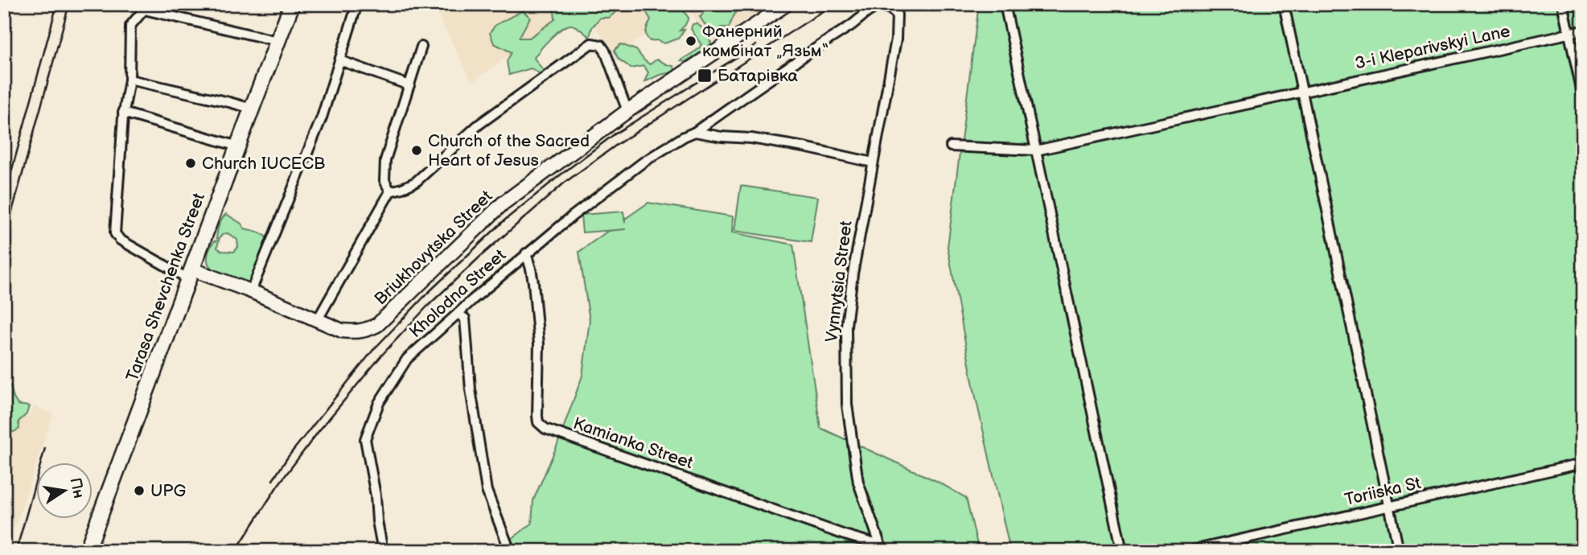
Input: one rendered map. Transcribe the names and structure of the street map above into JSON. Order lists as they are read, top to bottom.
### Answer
{
  "streets": {
    "main road": ["Briukhovytska Street", "Tarasa Shevchenka Street"],
    "street": [
      "3-i Kleparivskyi Lane",
      "Vynnytsia Street",
      "Kholodna Street",
      "Kamianka Street",
      "Toriiska St"
    ]
  },
  "crossings": [
    ["Briukhovytska Street", "Tarasa Shevchenka Street"],
    ["Vynnytsia Street", "Kholodna Street"],
    ["Vynnytsia Street", "Kamianka Street"],
    ["Kholodna Street", "Kamianka Street"]
  ],
  "places": {
    "other": [
      "Фанерний комбінат „Язьм“",
      "Church of the Sacred Heart of Jesus",
      "Church IUCECB",
      "UPG"
    ],
    "transit": ["Батарівка"]
  },
  "north": "right"
}
